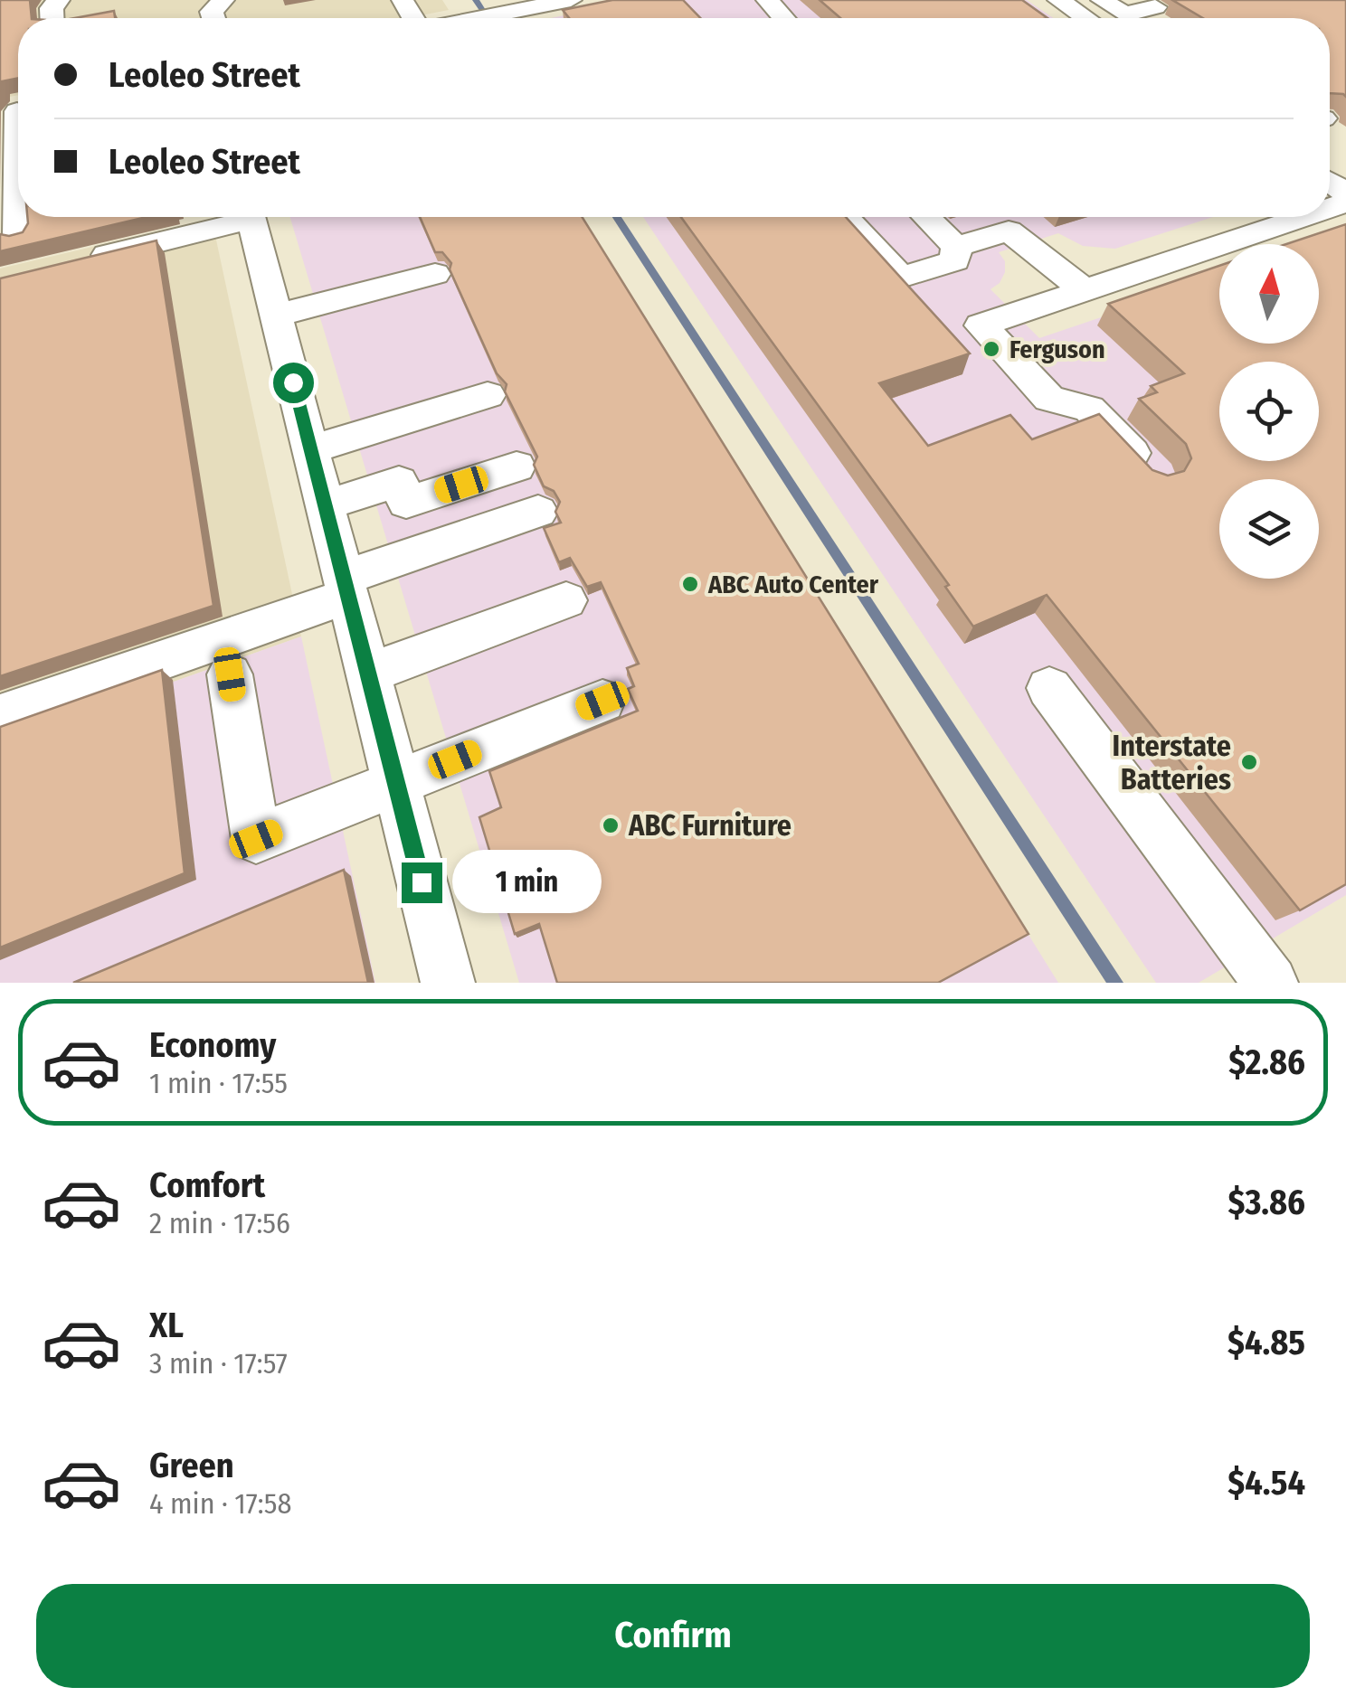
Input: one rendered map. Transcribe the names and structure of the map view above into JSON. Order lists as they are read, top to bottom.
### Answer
{
  "places": [
    "Ferguson",
    "ABC Auto Center",
    "Interstate Batteries",
    "ABC Furniture"
  ],
  "north": "top",
  "page": {
    "banner": ["Leoleo Street", "Leoleo Street"],
    "bubble": "1 min",
    "list": [
      {
        "name": "Economy",
        "note": "1 min · 17:55",
        "value": "$2.86"
      },
      {
        "name": "Comfort",
        "note": "2 min · 17:56",
        "value": "$3.86"
      },
      {
        "name": "XL",
        "note": "3 min · 17:57",
        "value": "$4.85"
      },
      {
        "name": "Green",
        "note": "4 min · 17:58",
        "value": "$4.54"
      }
    ],
    "buttons": "Confirm"
  }
}
